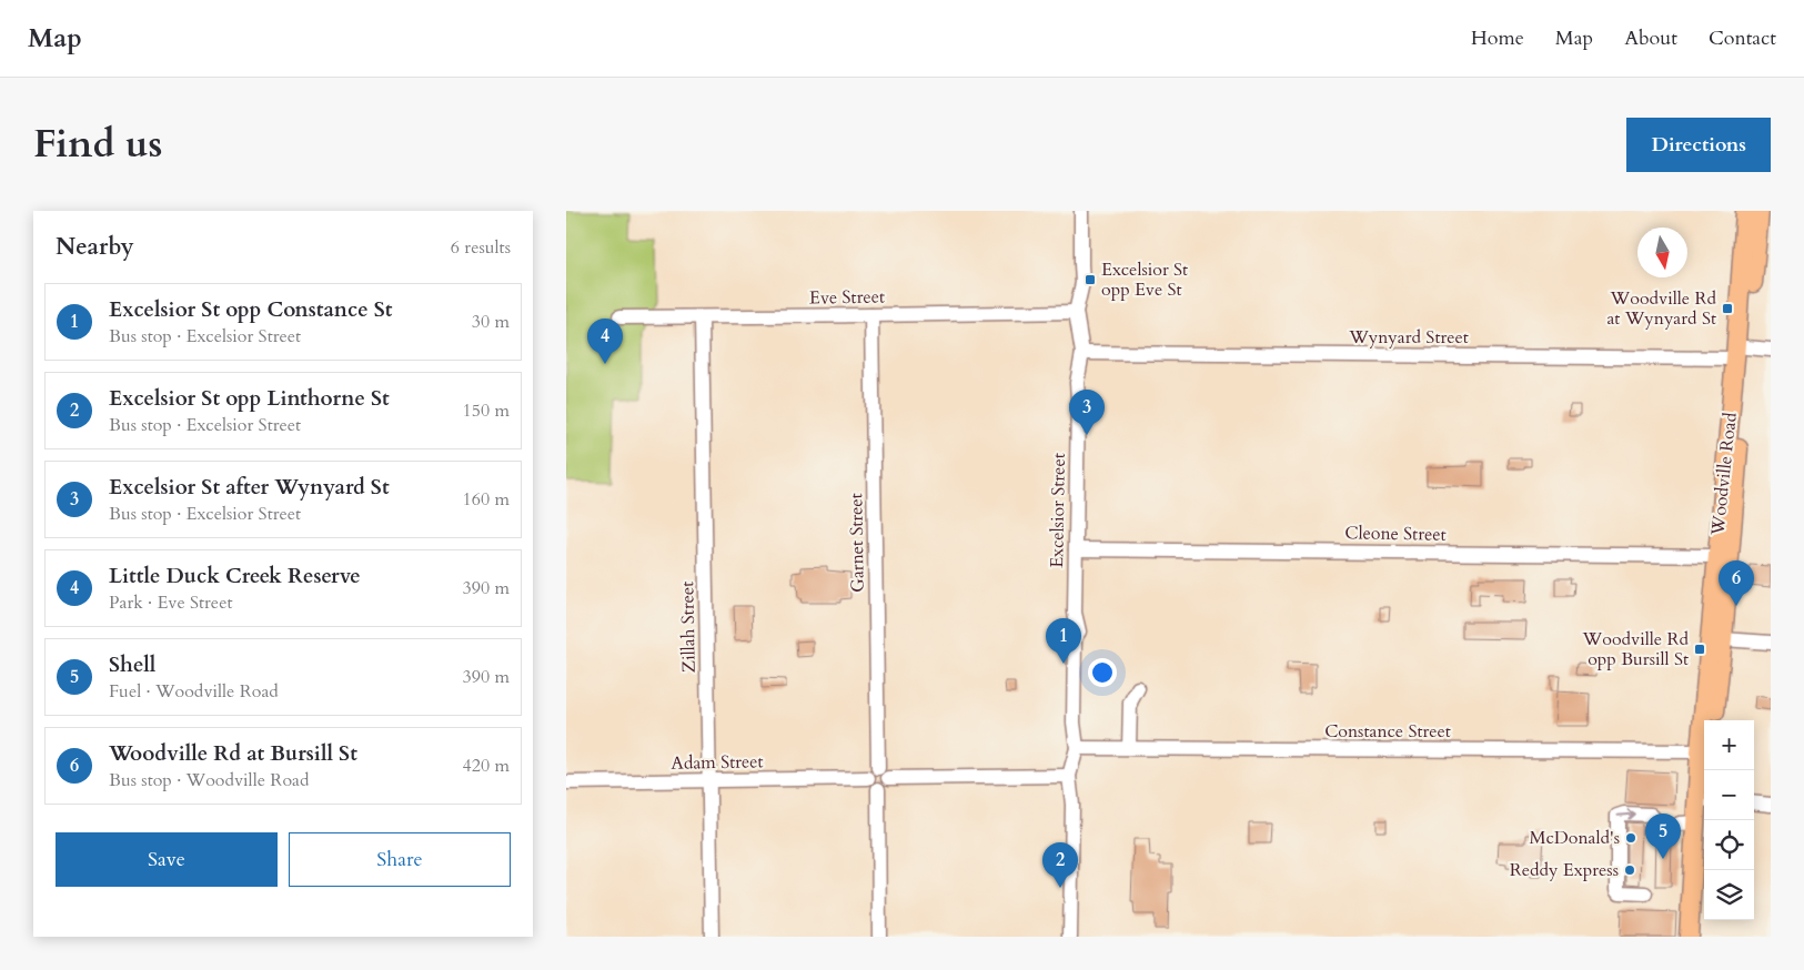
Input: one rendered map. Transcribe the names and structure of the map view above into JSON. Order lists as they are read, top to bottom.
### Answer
{
  "streets": {
    "main road": ["Woodville Road"],
    "street": [
      "Eve Street",
      "Wynyard Street",
      "Excelsior Street",
      "Cleone Street",
      "Garnet Street",
      "Zillah Street",
      "Constance Street",
      "Adam Street"
    ]
  },
  "crossings": [
    ["Eve Street", "Excelsior Street"],
    ["Eve Street", "Garnet Street"],
    ["Eve Street", "Zillah Street"],
    ["Wynyard Street", "Woodville Road"],
    ["Wynyard Street", "Excelsior Street"],
    ["Woodville Road", "Cleone Street"],
    ["Woodville Road", "Constance Street"],
    ["Excelsior Street", "Cleone Street"],
    ["Excelsior Street", "Constance Street"],
    ["Excelsior Street", "Adam Street"],
    ["Garnet Street", "Adam Street"],
    ["Zillah Street", "Adam Street"]
  ],
  "places": {
    "transit": ["Excelsior St opp Eve St", "Woodville Rd at Wynyard St", "Woodville Rd opp Bursill St"],
    "other": ["McDonald's", "Reddy Express"]
  },
  "north": "bottom",
  "page": {
    "header": "Map",
    "nav": [
      "Home",
      "Map",
      "About",
      "Contact"
    ],
    "title": "Find us",
    "buttons": [
      "Directions",
      ["Save", "Share"]
    ],
    "heading": ["Nearby", "6 results"],
    "list": [
      {
        "mark": "1",
        "name": "Excelsior St opp Constance St",
        "note": "Bus stop · Excelsior Street",
        "value": "30 m"
      },
      {
        "mark": "2",
        "name": "Excelsior St opp Linthorne St",
        "note": "Bus stop · Excelsior Street",
        "value": "150 m"
      },
      {
        "mark": "3",
        "name": "Excelsior St after Wynyard St",
        "note": "Bus stop · Excelsior Street",
        "value": "160 m"
      },
      {
        "mark": "4",
        "name": "Little Duck Creek Reserve",
        "note": "Park · Eve Street",
        "value": "390 m"
      },
      {
        "mark": "5",
        "name": "Shell",
        "note": "Fuel · Woodville Road",
        "value": "390 m"
      },
      {
        "mark": "6",
        "name": "Woodville Rd at Bursill St",
        "note": "Bus stop · Woodville Road",
        "value": "420 m"
      }
    ],
    "pins": [
      "4",
      "3",
      "6",
      "1",
      "5",
      "2"
    ],
    "map_buttons": ["+", "−"]
  }
}
